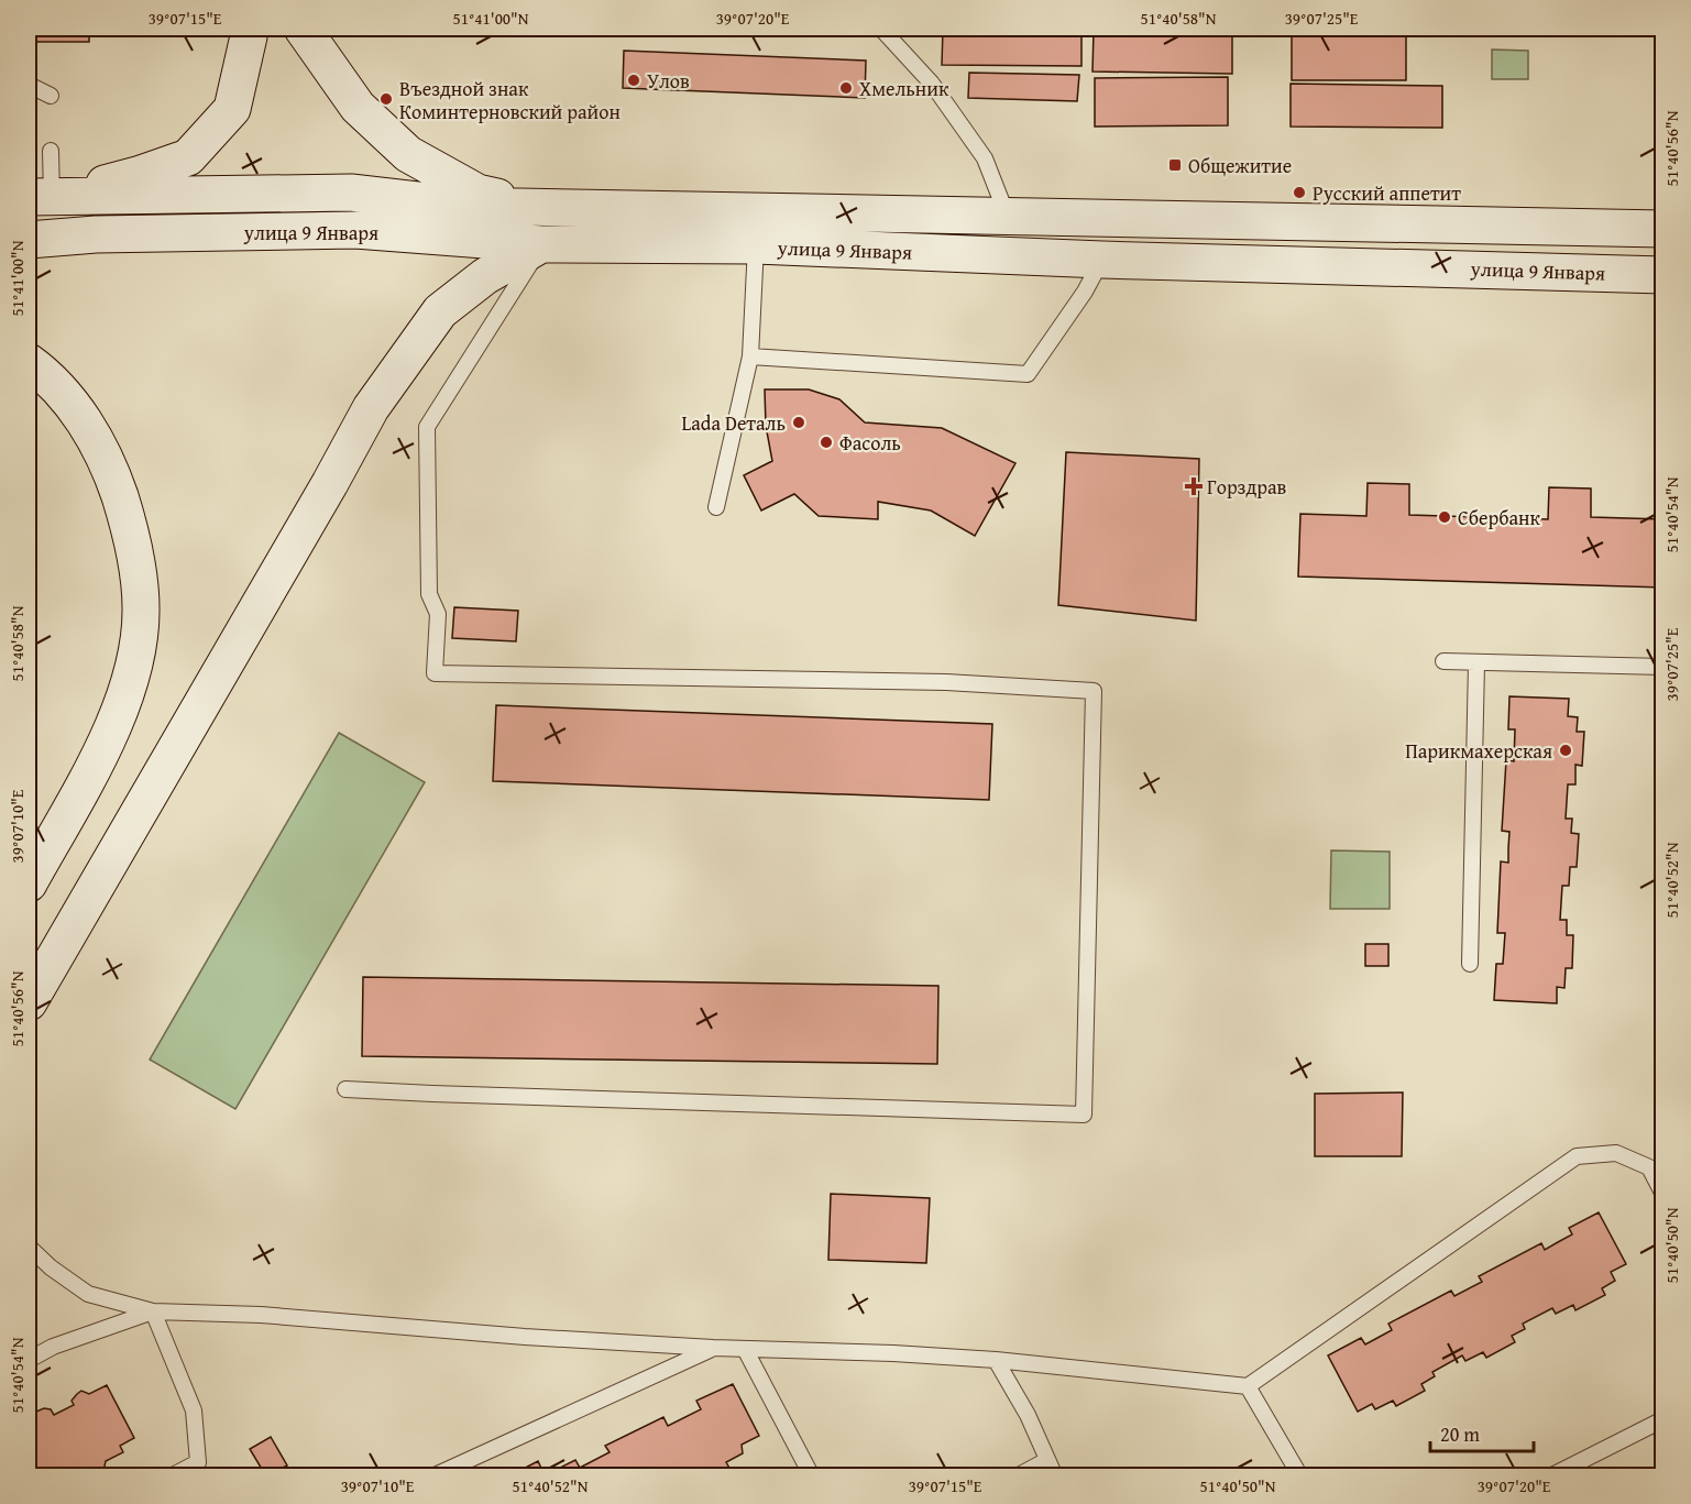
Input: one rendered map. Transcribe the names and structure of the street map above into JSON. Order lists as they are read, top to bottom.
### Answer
{
  "streets": {
    "main road": ["улица 9 Января"]
  },
  "places": {
    "other": [
      "Улов",
      "Хмельник",
      "Въездной знак Коминтерновский район",
      "Русский аппетит",
      "Lada Dеталь",
      "Фасоль",
      "Сбербанк",
      "Парикмахерская"
    ],
    "transit": ["Общежитие"],
    "health": ["Горздрав"]
  },
  "scale_bar": "20 m",
  "coordinates": [
    "39°07'15\"E",
    "51°41'00\"N",
    "39°07'20\"E",
    "51°40'58\"N",
    "39°07'25\"E",
    "51°40'56\"N",
    "51°40'54\"N",
    "39°07'10\"E",
    "51°40'52\"N",
    "51°40'50\"N"
  ]
}
